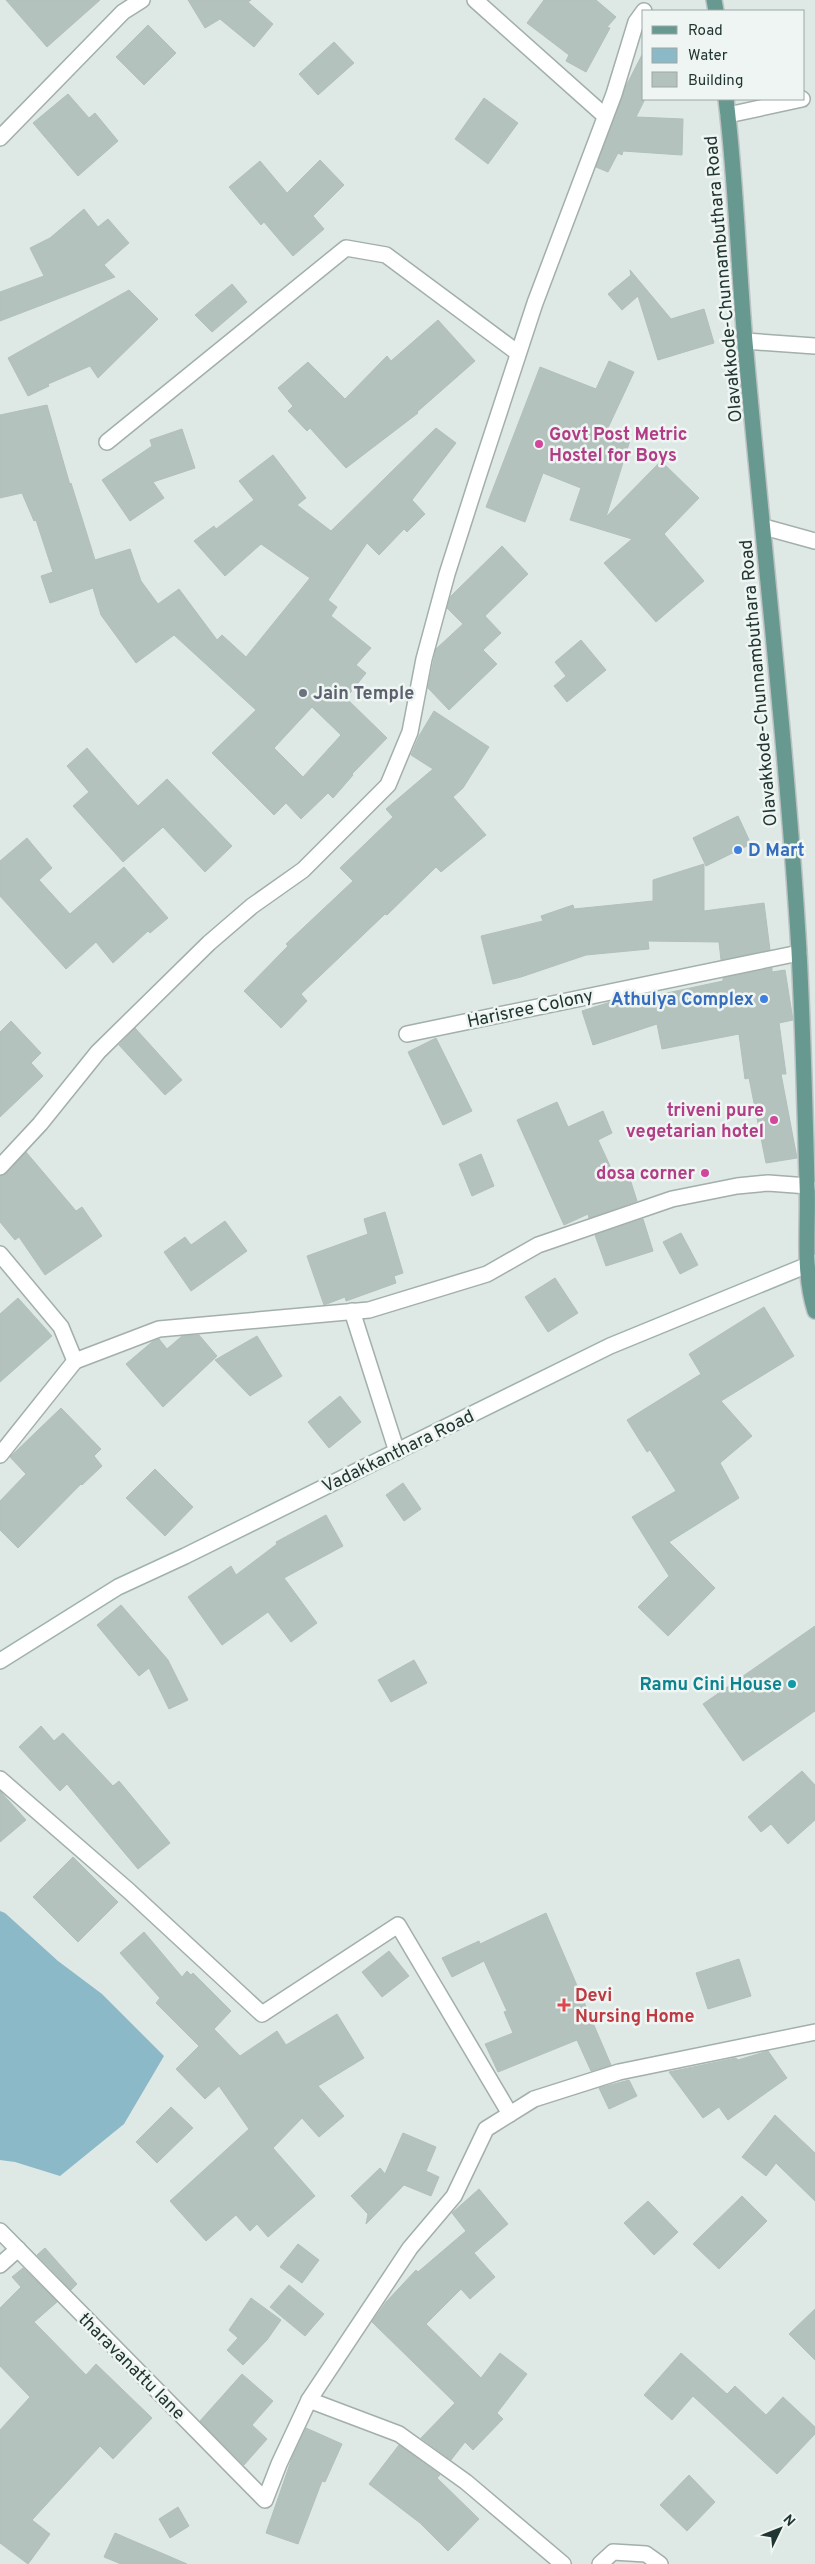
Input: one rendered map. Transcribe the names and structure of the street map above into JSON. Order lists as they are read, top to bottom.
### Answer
{
  "streets": {
    "main road": ["Olavakkode-Chunnambuthara Road"],
    "street": ["Harisree Colony", "Vadakkanthara Road", "tharavanattu lane"]
  },
  "crossings": [
    ["Olavakkode-Chunnambuthara Road", "Harisree Colony"],
    ["Olavakkode-Chunnambuthara Road", "Vadakkanthara Road"]
  ],
  "places": {
    "other": [
      "Govt Post Metric Hostel for Boys",
      "Jain Temple",
      "D Mart",
      "Athulya Complex",
      "triveni pure vegetarian hotel",
      "dosa corner",
      "Ramu Cini House"
    ],
    "health": ["Devi Nursing Home"]
  },
  "legend": ["Road", "Water", "Building"],
  "north": "top right"
}
